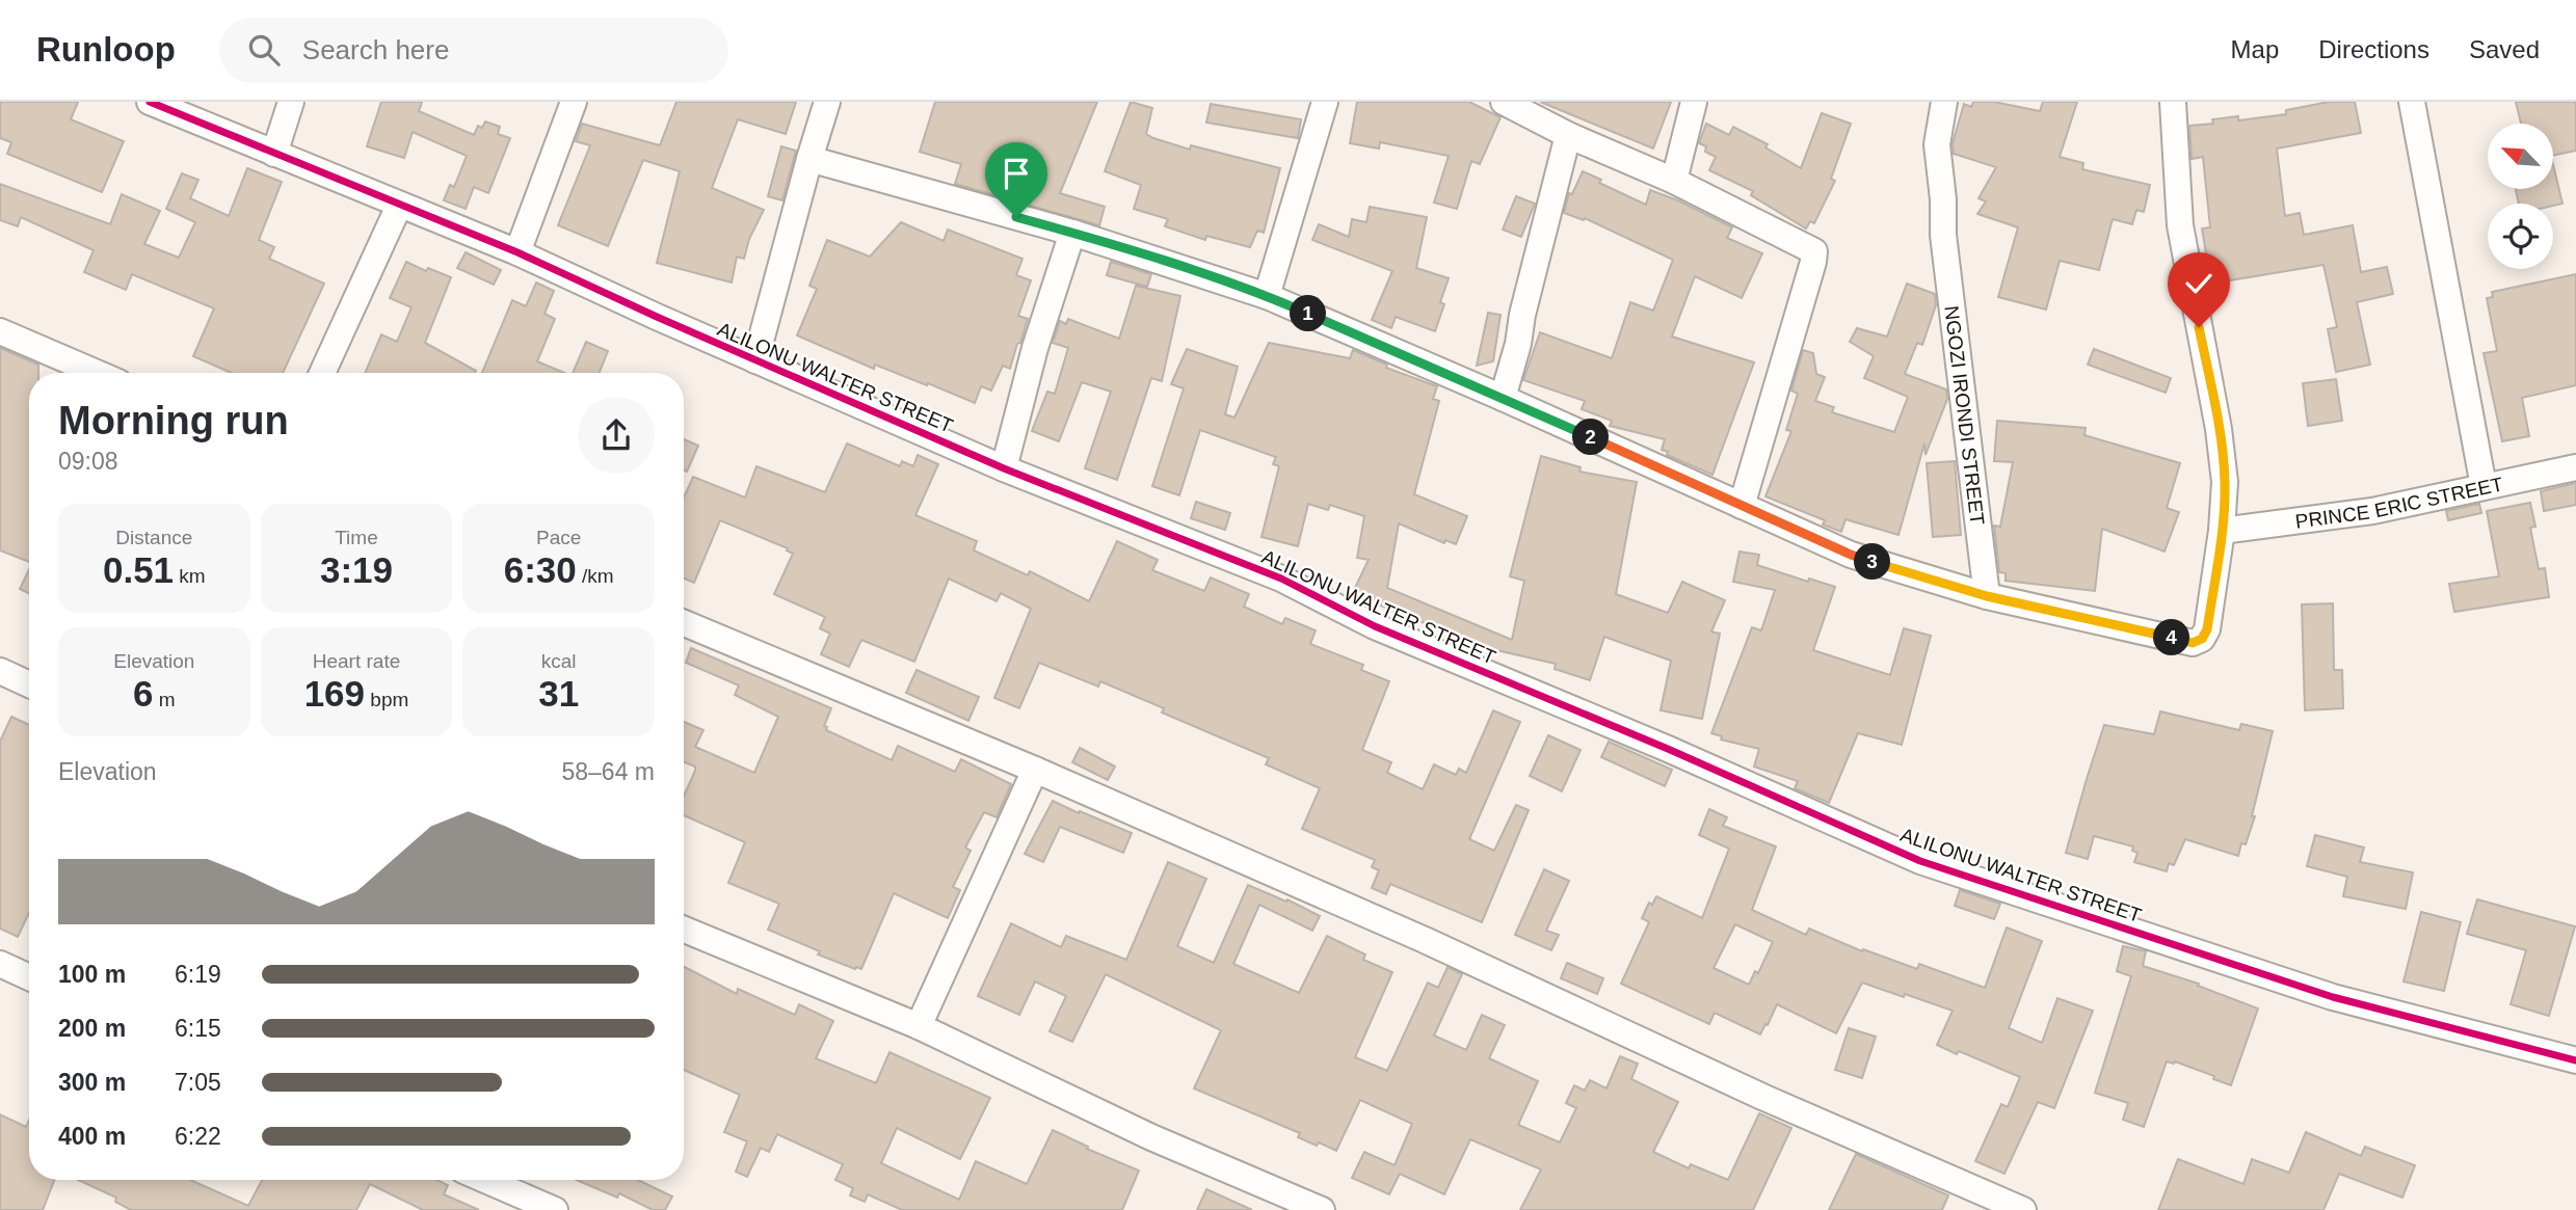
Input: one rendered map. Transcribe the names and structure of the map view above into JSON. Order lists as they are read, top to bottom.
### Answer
{
  "streets": {
    "street": ["ALILONU WALTER STREET", "NGOZI IRONDI STREET", "PRINCE ERIC STREET"]
  },
  "north": "top left",
  "page": {
    "header": "Runloop",
    "search": "Search here",
    "nav": ["Map", "Directions", "Saved"],
    "pins": [
      "1",
      "2",
      "3",
      "4"
    ],
    "heading": ["Morning run", "09:08"],
    "stats": [
      ["Distance", "0.51 km"],
      ["Time", "3:19"],
      ["Pace", "6:30 /km"],
      ["Elevation", "6 m"],
      ["Heart rate", "169 bpm"],
      ["kcal", "31"]
    ],
    "chart": ["Elevation", "58–64 m"],
    "list": [
      {
        "name": "100 m",
        "note": "6:19"
      },
      {
        "name": "200 m",
        "note": "6:15"
      },
      {
        "name": "300 m",
        "note": "7:05"
      },
      {
        "name": "400 m",
        "note": "6:22"
      }
    ]
  }
}
